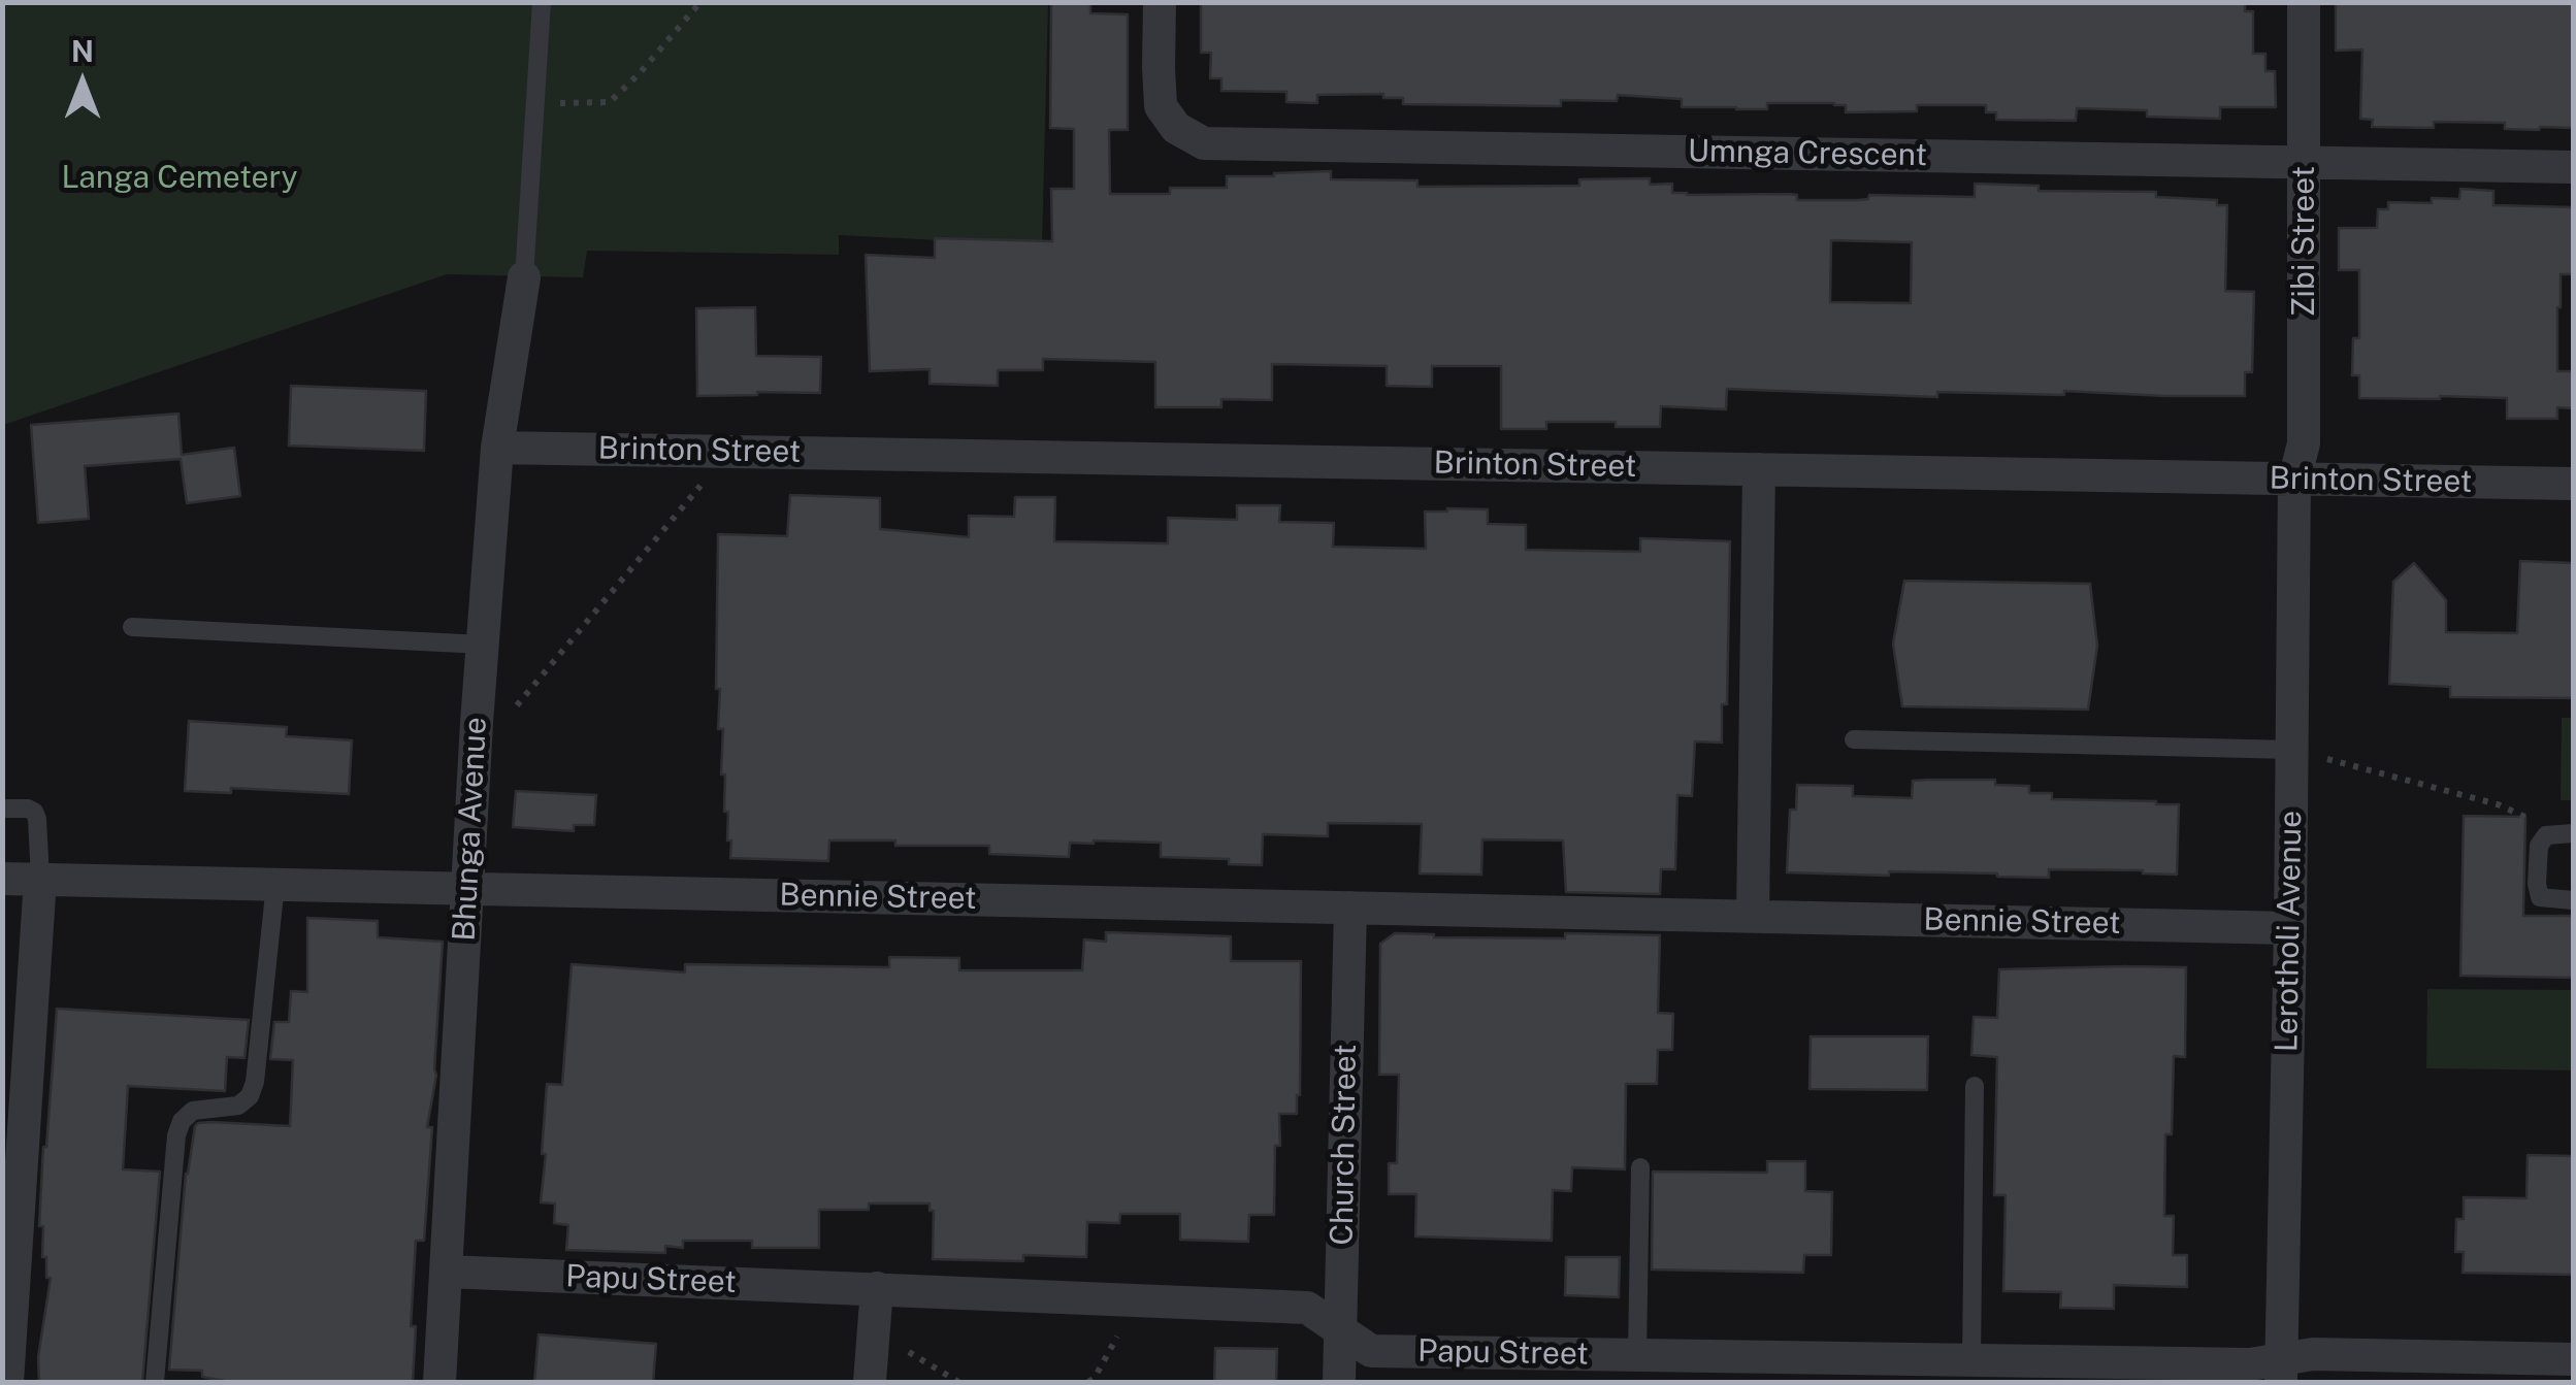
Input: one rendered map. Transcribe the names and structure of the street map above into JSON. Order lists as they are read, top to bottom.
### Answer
{
  "streets": {
    "street": [
      "Umnga Crescent",
      "Zibi Street",
      "Brinton Street",
      "Bhunga Avenue",
      "Bennie Street",
      "Lerotholi Avenue",
      "Church Street",
      "Papu Street"
    ]
  },
  "crossings": [
    ["Umnga Crescent", "Zibi Street"],
    ["Zibi Street", "Brinton Street"],
    ["Zibi Street", "Lerotholi Avenue"],
    ["Brinton Street", "Bhunga Avenue"],
    ["Brinton Street", "Lerotholi Avenue"],
    ["Bhunga Avenue", "Bennie Street"],
    ["Bhunga Avenue", "Papu Street"],
    ["Bennie Street", "Lerotholi Avenue"],
    ["Bennie Street", "Church Street"],
    ["Lerotholi Avenue", "Papu Street"],
    ["Church Street", "Papu Street"]
  ],
  "parks": ["Langa Cemetery"],
  "north": "top"
}
